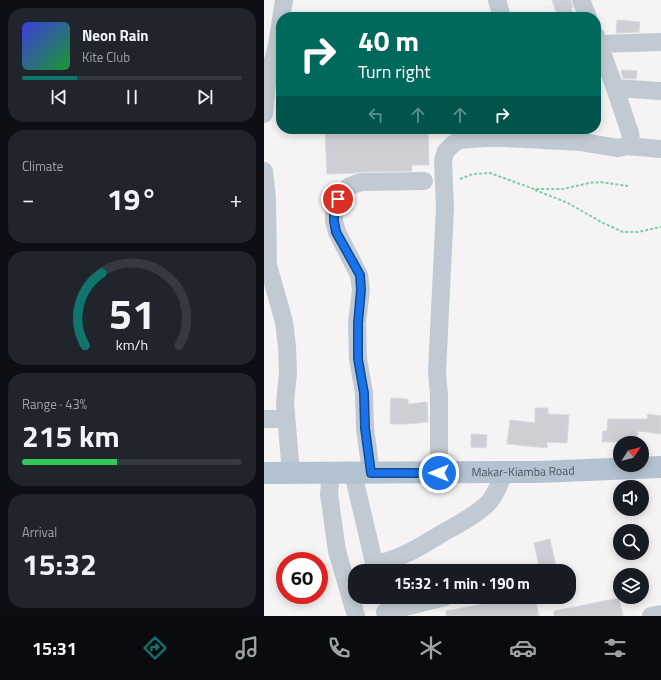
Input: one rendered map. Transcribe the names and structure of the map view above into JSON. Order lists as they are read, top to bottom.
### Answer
{
  "streets": {
    "main road": ["Makar-Kiamba Road"]
  },
  "north": "top right",
  "page": {
    "turn": ["40 m", "Turn right"],
    "song": ["Neon Rain", "Kite Club"],
    "tile": [
      "Climate",
      ["Range · 43%", "215 km"],
      ["Arrival", "15:32"]
    ],
    "heat": ["−", "19°", "+"],
    "limit": "60",
    "trip": "15:32 · 1 min · 190 m",
    "tabs": "15:31",
    "gauge": ["51", "km/h"]
  }
}
